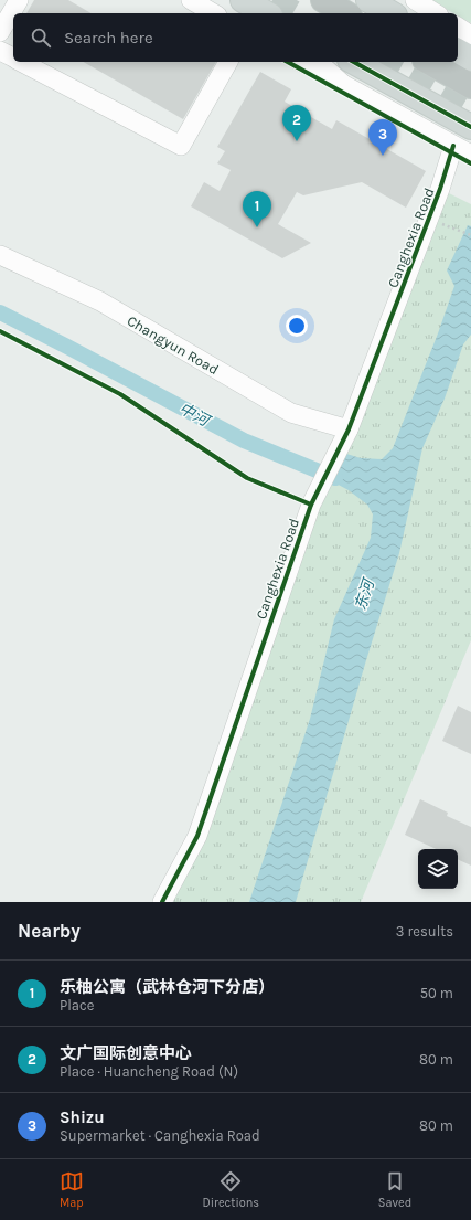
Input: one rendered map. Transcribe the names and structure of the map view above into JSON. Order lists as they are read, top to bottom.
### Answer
{
  "streets": {
    "street": ["Canghexia Road", "Changyun Road"]
  },
  "crossings": [
    ["Canghexia Road", "Changyun Road"]
  ],
  "water": ["中河", "东河"],
  "page": {
    "search": "Search here",
    "pins": ["2", "3", "1"],
    "heading": ["Nearby", "3 results"],
    "list": [
      {
        "mark": "1",
        "name": "乐柚公寓（武林仓河下分店）",
        "note": "Place",
        "value": "50 m"
      },
      {
        "mark": "2",
        "name": "文广国际创意中心",
        "note": "Place · Huancheng Road (N)",
        "value": "80 m"
      },
      {
        "mark": "3",
        "name": "Shizu",
        "note": "Supermarket · Canghexia Road",
        "value": "80 m"
      }
    ],
    "nav": ["Map", "Directions", "Saved"]
  }
}
